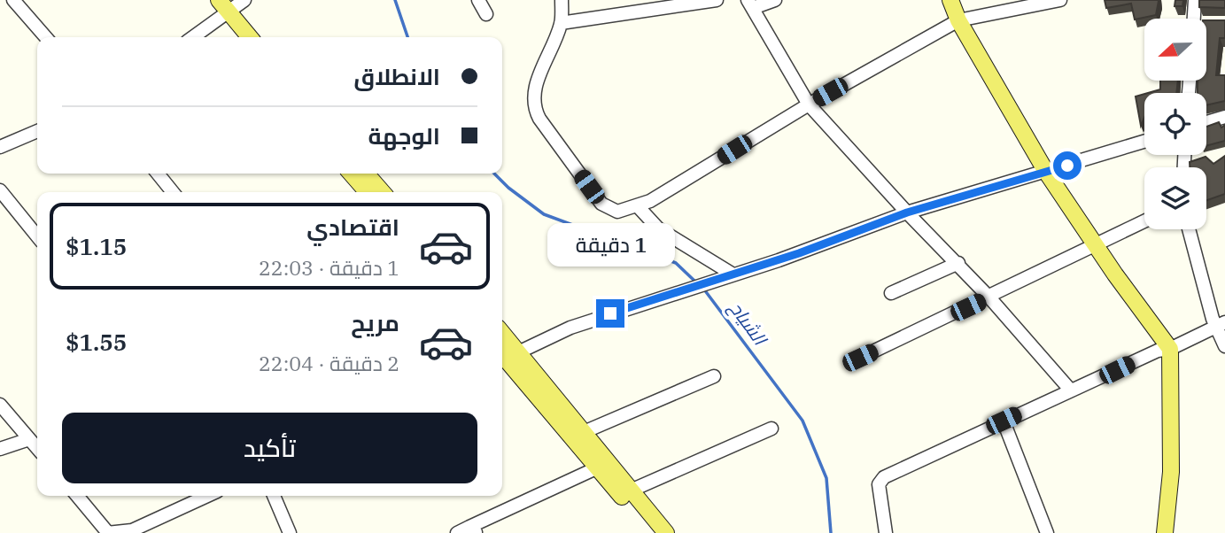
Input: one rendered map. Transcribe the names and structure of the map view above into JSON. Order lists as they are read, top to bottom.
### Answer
{
  "water": ["الشياح"],
  "north": "left",
  "page": {
    "banner": ["الانطلاق", "الوجهة"],
    "list": [
      {
        "name": "اقتصادي",
        "note": "1 دقيقة · 22:03",
        "value": "$1.15"
      },
      {
        "name": "مريح",
        "note": "2 دقيقة · 22:04",
        "value": "$1.55"
      }
    ],
    "bubble": "1 دقيقة",
    "buttons": "تأكيد"
  }
}
